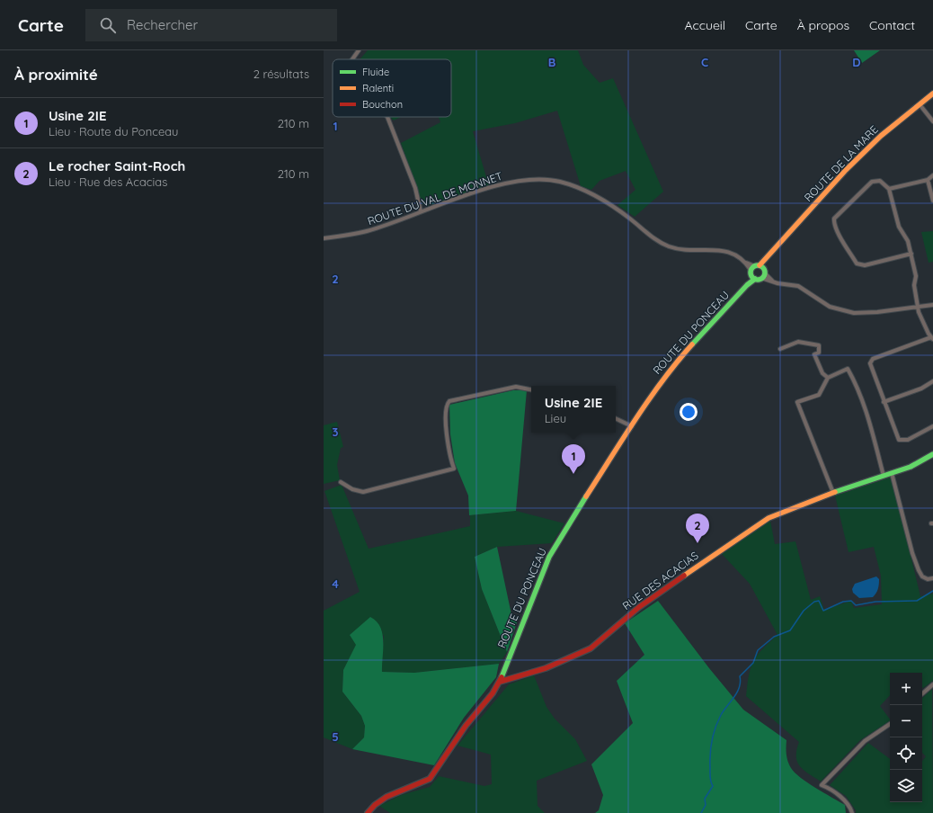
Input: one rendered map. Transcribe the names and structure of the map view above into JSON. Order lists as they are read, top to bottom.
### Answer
{
  "streets": {
    "street": [
      "ROUTE DE LA MARE",
      "ROUTE DU VAL DE MONNET",
      "ROUTE DU PONCEAU",
      "RUE DES ACACIAS"
    ]
  },
  "crossings": [
    ["ROUTE DE LA MARE", "ROUTE DU VAL DE MONNET"],
    ["ROUTE DE LA MARE", "ROUTE DU PONCEAU"],
    ["ROUTE DU VAL DE MONNET", "ROUTE DU PONCEAU"],
    ["ROUTE DU PONCEAU", "RUE DES ACACIAS"]
  ],
  "legend": ["Fluide", "Ralenti", "Bouchon"],
  "page": {
    "header": "Carte",
    "search": "Rechercher",
    "nav": [
      "Accueil",
      "Carte",
      "À propos",
      "Contact"
    ],
    "heading": ["À proximité", "2 résultats"],
    "list": [
      {
        "mark": "1",
        "name": "Usine 2IE",
        "note": "Lieu · Route du Ponceau",
        "value": "210 m"
      },
      {
        "mark": "2",
        "name": "Le rocher Saint-Roch",
        "note": "Lieu · Rue des Acacias",
        "value": "210 m"
      }
    ],
    "popup": ["Usine 2IE", "Lieu"],
    "pins": ["1", "2"],
    "map_buttons": ["+", "−"]
  },
  "grid": {
    "columns": ["B", "C", "D"],
    "rows": [
      "1",
      "2",
      "3",
      "4",
      "5"
    ]
  }
}
